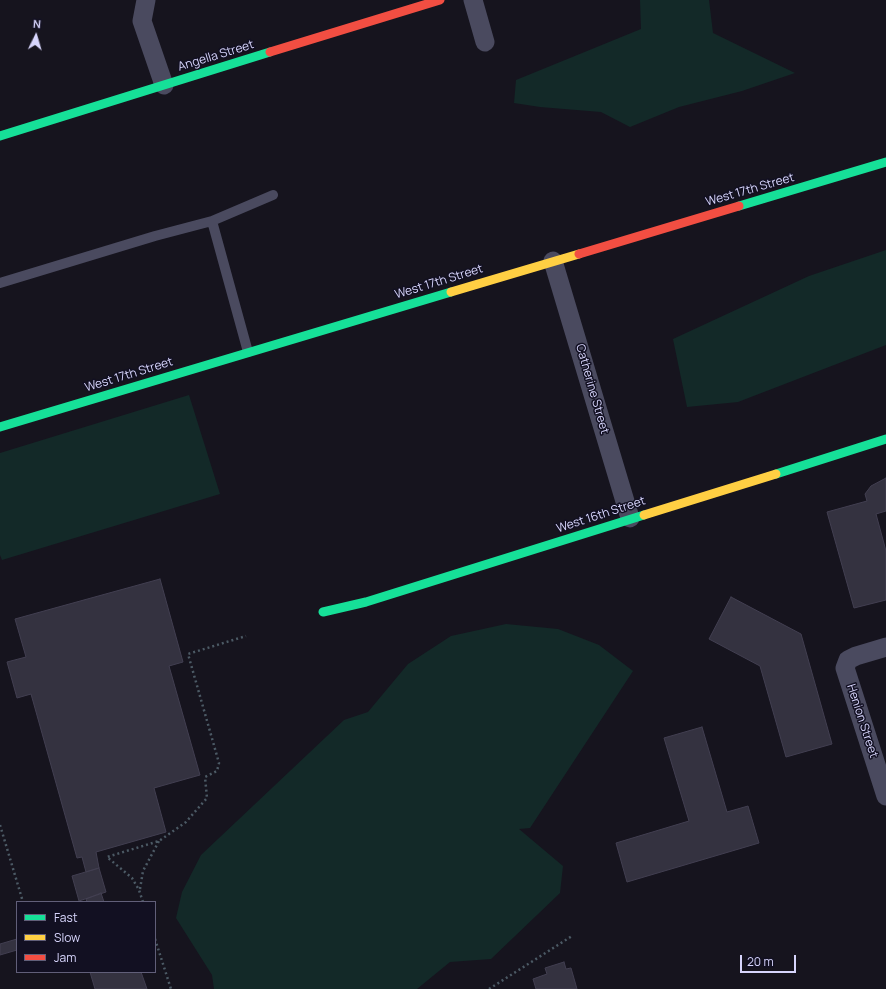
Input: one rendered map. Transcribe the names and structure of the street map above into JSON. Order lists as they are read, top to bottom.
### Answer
{
  "streets": {
    "street": [
      "Angella Street",
      "West 17th Street",
      "Catherine Street",
      "West 16th Street",
      "Henion Street"
    ]
  },
  "crossings": [
    ["West 17th Street", "Catherine Street"],
    ["Catherine Street", "West 16th Street"]
  ],
  "legend": ["Fast", "Slow", "Jam"],
  "scale_bar": "20 m",
  "north": "top"
}
